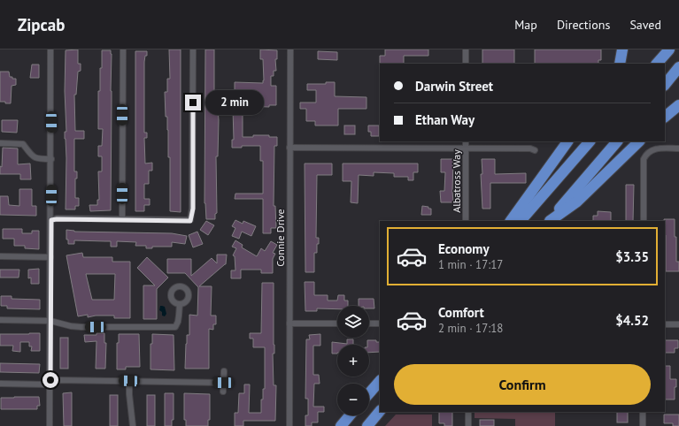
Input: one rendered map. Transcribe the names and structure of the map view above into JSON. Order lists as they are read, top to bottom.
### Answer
{
  "streets": {
    "street": ["Albatross Way", "Connie Drive"]
  },
  "page": {
    "header": "Zipcab",
    "nav": ["Map", "Directions", "Saved"],
    "banner": ["Darwin Street", "Ethan Way"],
    "bubble": "2 min",
    "list": [
      {
        "name": "Economy",
        "note": "1 min · 17:17",
        "value": "$3.35"
      },
      {
        "name": "Comfort",
        "note": "2 min · 17:18",
        "value": "$4.52"
      }
    ],
    "map_buttons": ["+", "−"],
    "buttons": "Confirm"
  }
}
